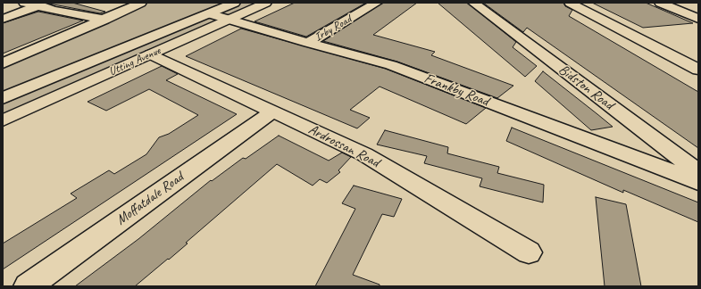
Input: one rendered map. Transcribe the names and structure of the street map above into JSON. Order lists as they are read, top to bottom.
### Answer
{
  "streets": {
    "street": [
      "Irby Road",
      "Utting Avenue",
      "Bidston Road",
      "Frankby Road",
      "Ardrossan Road",
      "Moffatdale Road"
    ]
  },
  "crossings": [
    ["Irby Road", "Frankby Road"],
    ["Utting Avenue", "Frankby Road"],
    ["Utting Avenue", "Ardrossan Road"],
    ["Ardrossan Road", "Moffatdale Road"]
  ]
}
